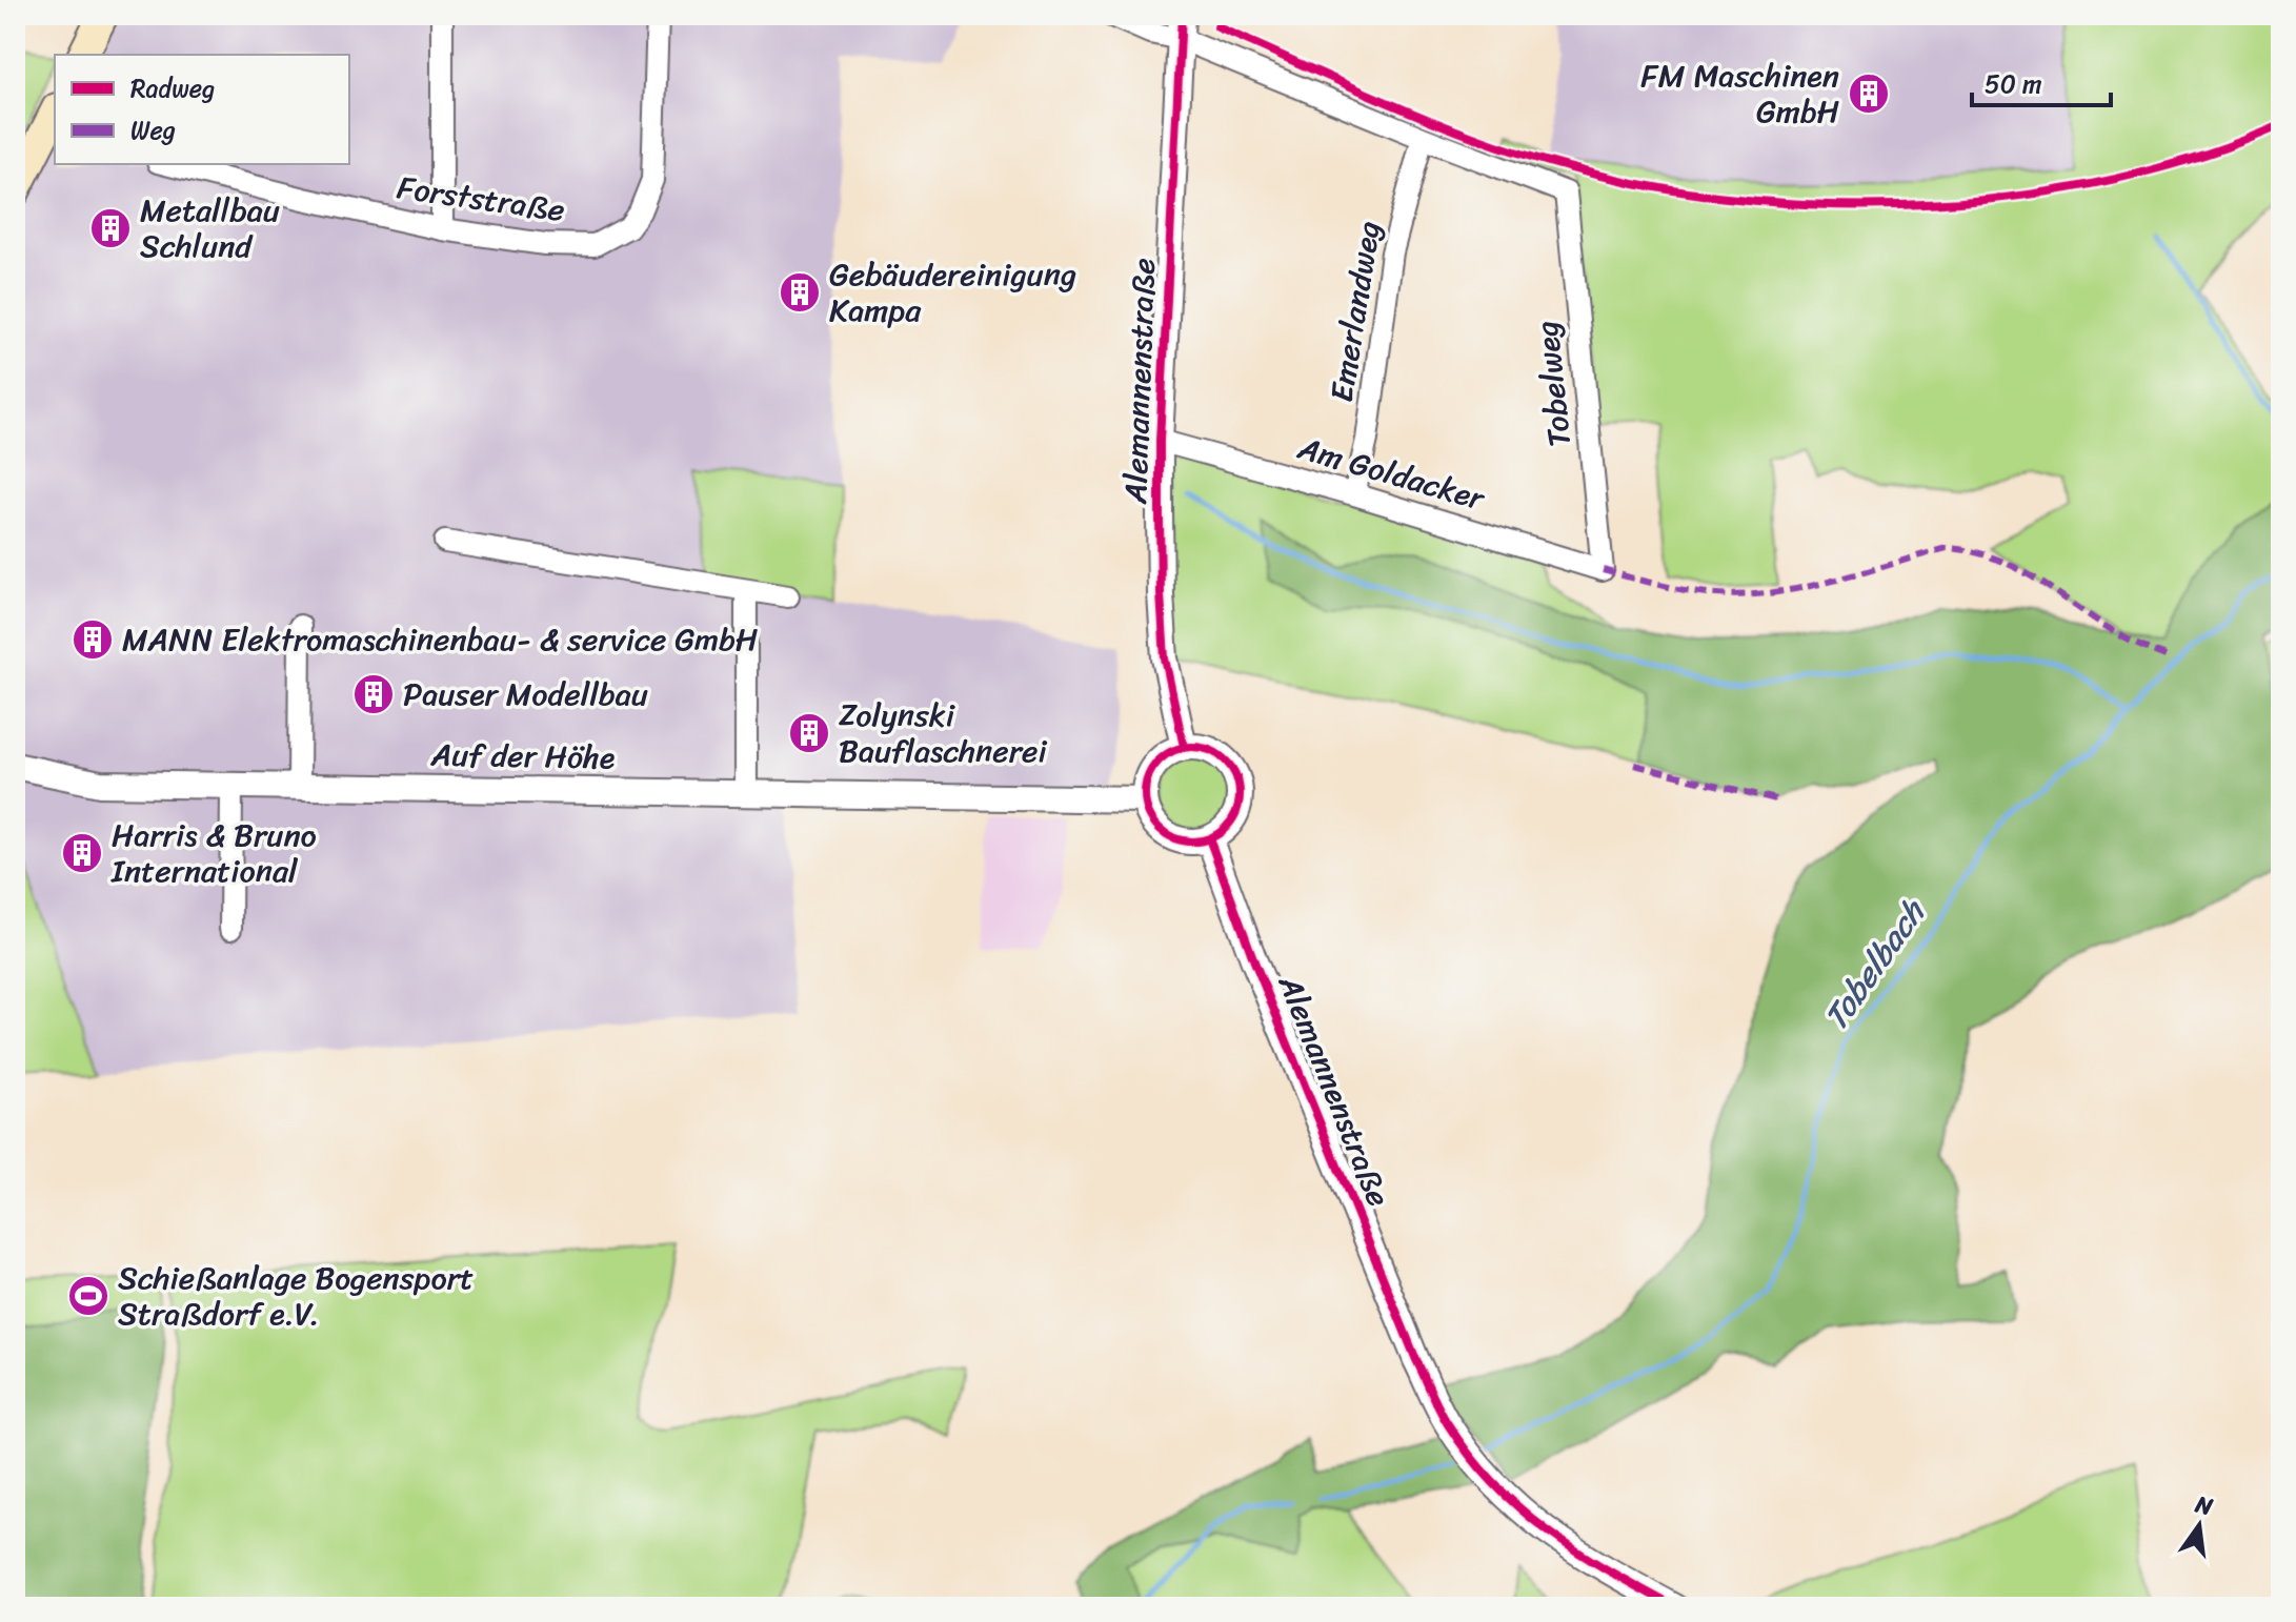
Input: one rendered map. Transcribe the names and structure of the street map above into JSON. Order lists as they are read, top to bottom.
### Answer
{
  "streets": {
    "street": [
      "Forststraße",
      "Emerlandweg",
      "Alemannenstraße",
      "Tobelweg",
      "Am Goldacker",
      "Auf der Höhe"
    ]
  },
  "crossings": [
    ["Emerlandweg", "Tobelweg"],
    ["Emerlandweg", "Am Goldacker"],
    ["Alemannenstraße", "Am Goldacker"],
    ["Alemannenstraße", "Auf der Höhe"],
    ["Tobelweg", "Am Goldacker"]
  ],
  "water": ["Tobelbach"],
  "places": {
    "building": [
      "FM Maschinen GmbH",
      "Metallbau Schlund",
      "Gebäudereinigung Kampa",
      "MANN Elektromaschinenbau- & service GmbH",
      "Pauser Modellbau",
      "Zolynski Bauflaschnerei",
      "Harris & Bruno International"
    ],
    "sports": ["Schießanlage Bogensport Straßdorf e.V."]
  },
  "legend": ["Radweg", "Weg"],
  "scale_bar": "50 m",
  "north": "top"
}
